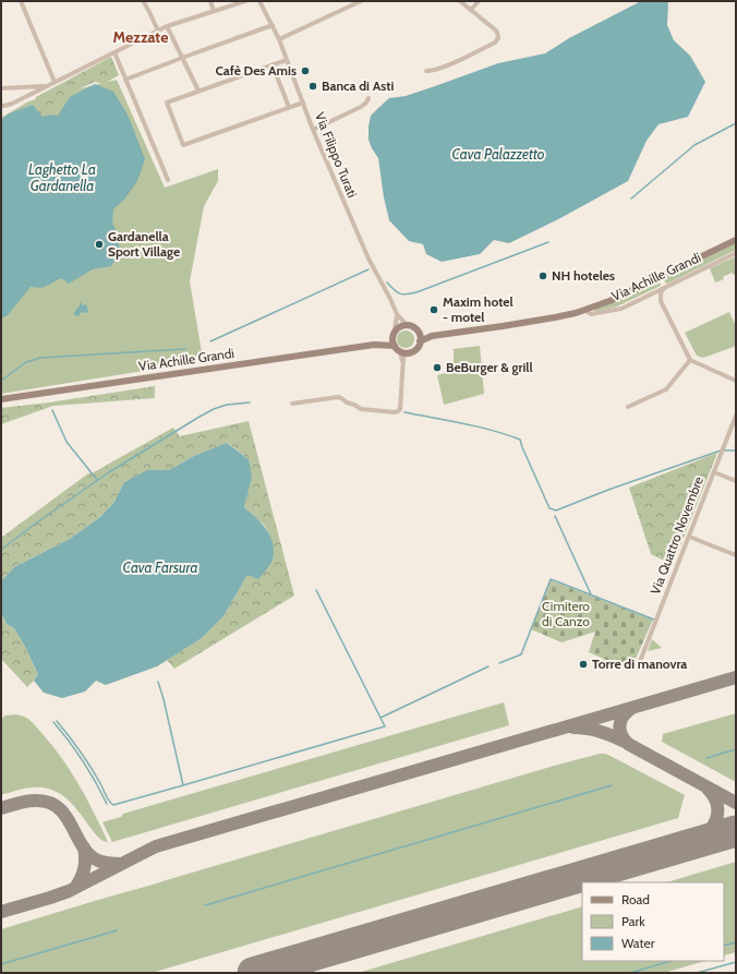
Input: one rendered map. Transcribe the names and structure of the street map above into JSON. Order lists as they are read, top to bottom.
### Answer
{
  "streets": {
    "main road": ["Via Achille Grandi"],
    "street": ["Via Filippo Turati", "Via Quattro Novembre"]
  },
  "crossings": [
    ["Via Filippo Turati", "Via Achille Grandi"]
  ],
  "districts": ["Mezzate"],
  "water": ["Cava Palazzetto", "Laghetto La Gardanella", "Cava Farsura"],
  "parks": ["Cimitero di Canzo"],
  "places": [
    "Cafè Des Amis",
    "Banca di Asti",
    "Gardanella Sport Village",
    "NH hoteles",
    "Maxim hotel - motel",
    "BeBurger & grill",
    "Torre di manovra"
  ],
  "legend": ["Road", "Park", "Water"]
}
